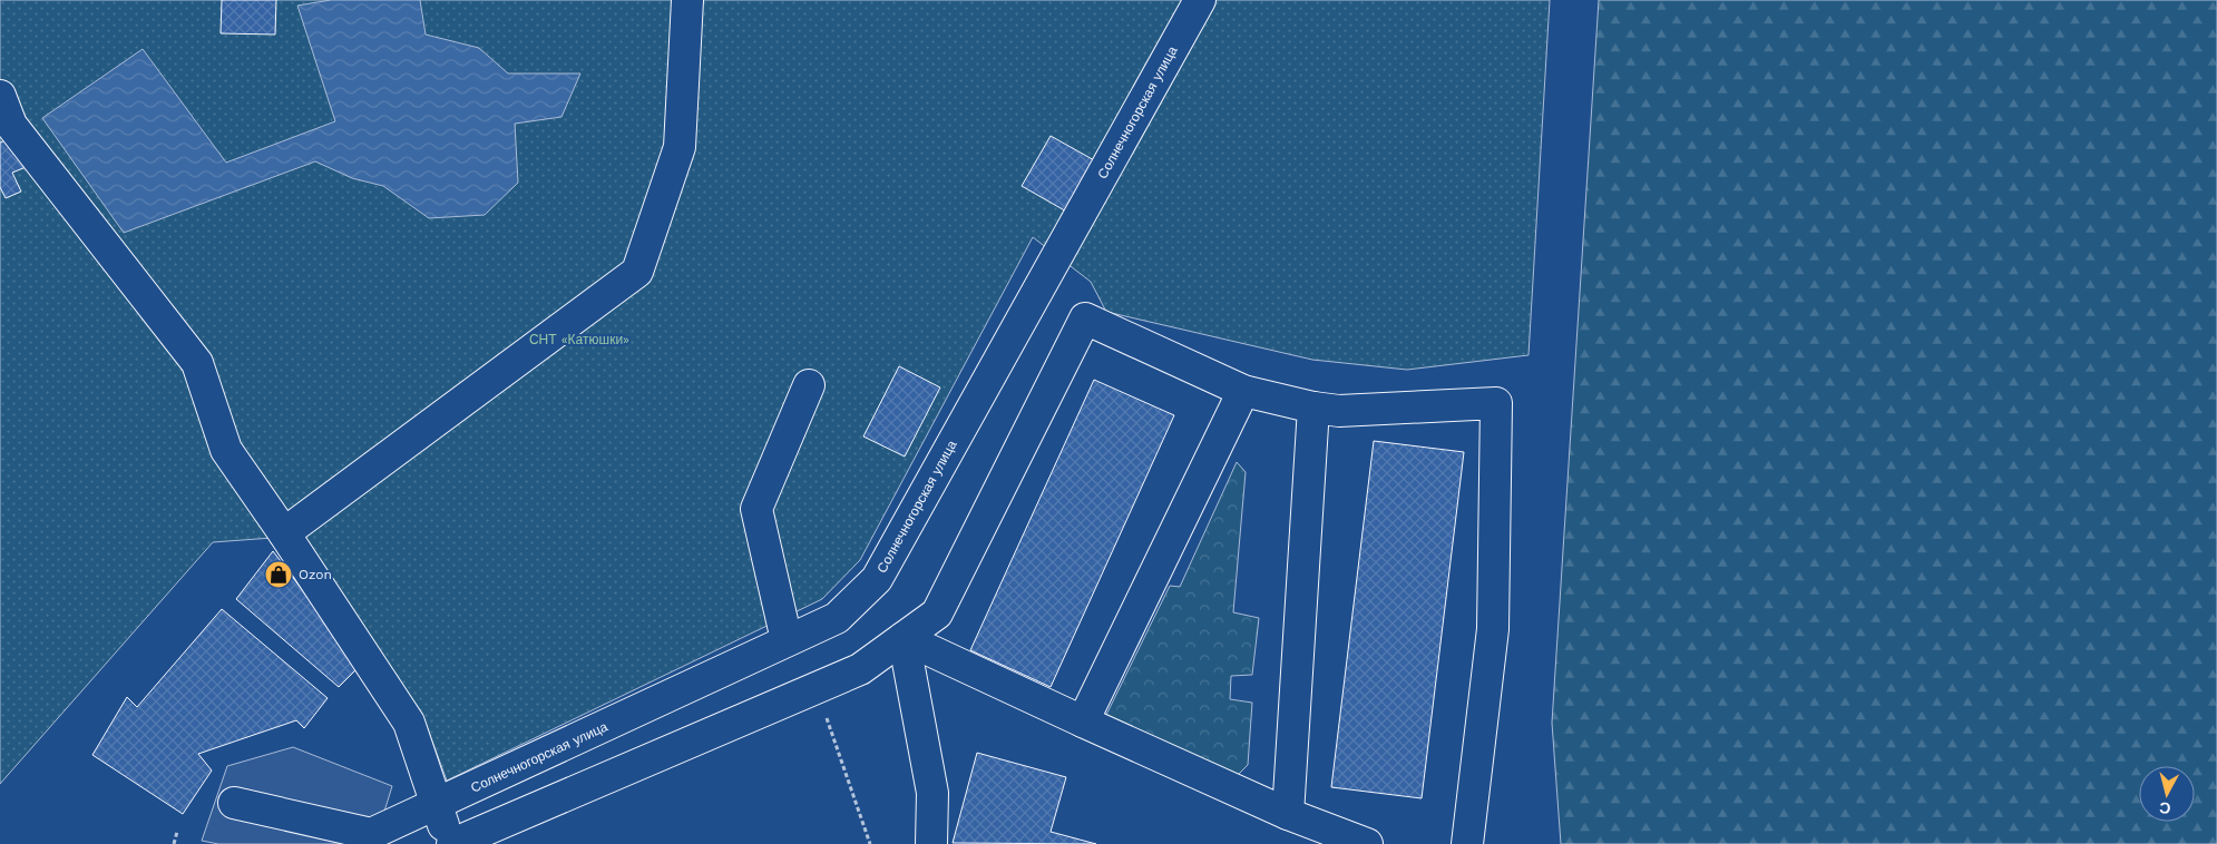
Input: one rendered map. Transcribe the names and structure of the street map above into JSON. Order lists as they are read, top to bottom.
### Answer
{
  "streets": {
    "lane": ["Солнечногорская улица"]
  },
  "parks": ["СНТ «Катюшки»"],
  "places": {
    "shop": ["Ozon"]
  },
  "north": "bottom"
}
